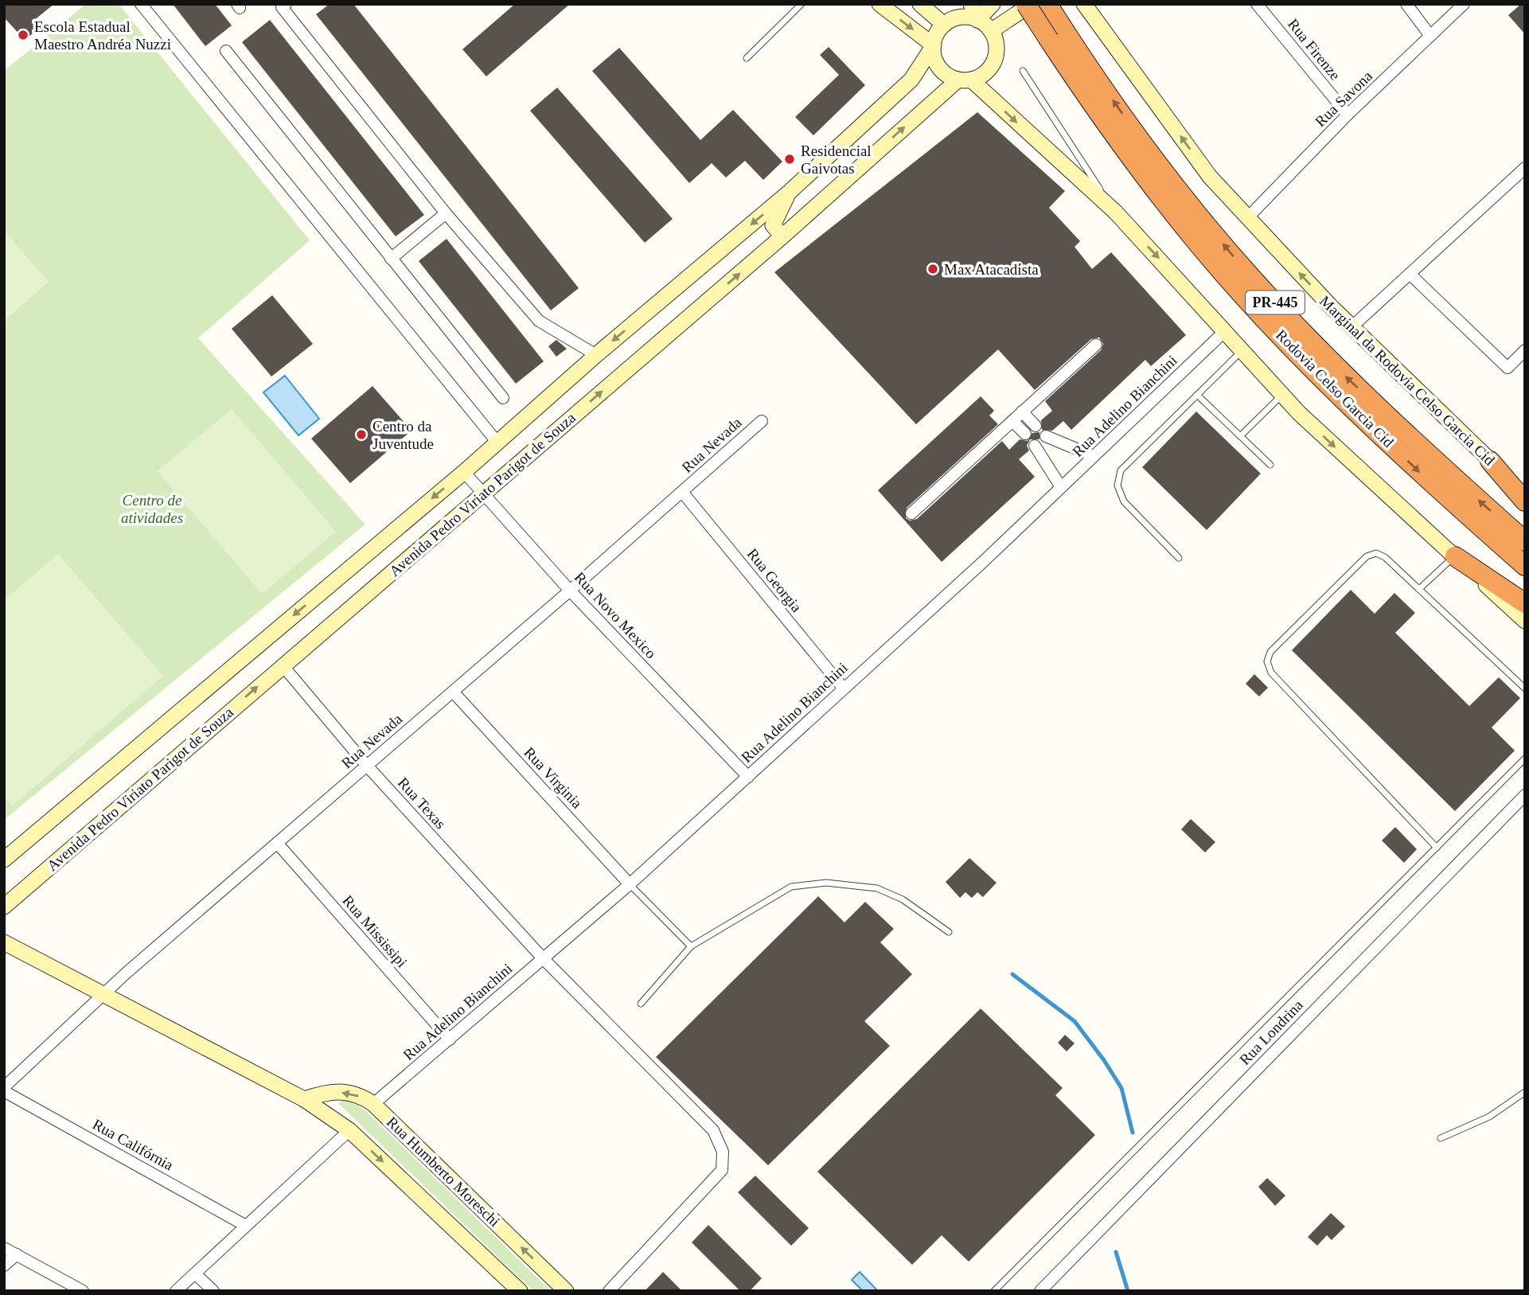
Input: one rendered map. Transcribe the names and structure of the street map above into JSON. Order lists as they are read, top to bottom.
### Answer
{
  "streets": {
    "highway": ["PR-445", "Rodovia Celso Garcia Cid"],
    "street": [
      "Rua Firenze",
      "Rua Savona",
      "Marginal da Rodovia Celso Garcia Cid",
      "Rua Adelino Bianchini",
      "Rua Nevada",
      "Avenida Pedro Viriato Parigot de Souza",
      "Rua Georgia",
      "Rua Novo Mexico",
      "Rua Virginia",
      "Rua Texas",
      "Rua Mississipi",
      "Rua Londrina",
      "Rua Califórnia",
      "Rua Humberto Moreschi"
    ]
  },
  "crossings": [
    ["Rua Firenze", "Rua Savona"],
    ["Rua Savona", "Marginal da Rodovia Celso Garcia Cid"],
    ["Rua Adelino Bianchini", "Rua Georgia"],
    ["Rua Adelino Bianchini", "Rua Novo Mexico"],
    ["Rua Adelino Bianchini", "Rua Virginia"],
    ["Rua Adelino Bianchini", "Rua Texas"],
    ["Rua Adelino Bianchini", "Rua Mississipi"],
    ["Rua Adelino Bianchini", "Rua Humberto Moreschi"],
    ["Rua Nevada", "Rua Georgia"],
    ["Rua Nevada", "Rua Novo Mexico"],
    ["Rua Nevada", "Rua Virginia"],
    ["Rua Nevada", "Rua Texas"],
    ["Rua Nevada", "Rua Mississipi"],
    ["Rua Nevada", "Rua Califórnia"],
    ["Avenida Pedro Viriato Parigot de Souza", "Rua Novo Mexico"],
    ["Avenida Pedro Viriato Parigot de Souza", "Rua Texas"]
  ],
  "parks": ["Centro de atividades"],
  "places": [
    "Escola Estadual Maestro Andréa Nuzzi",
    "Residencial Gaivotas",
    "Max Atacadista",
    "Centro da Juventude"
  ]
}
